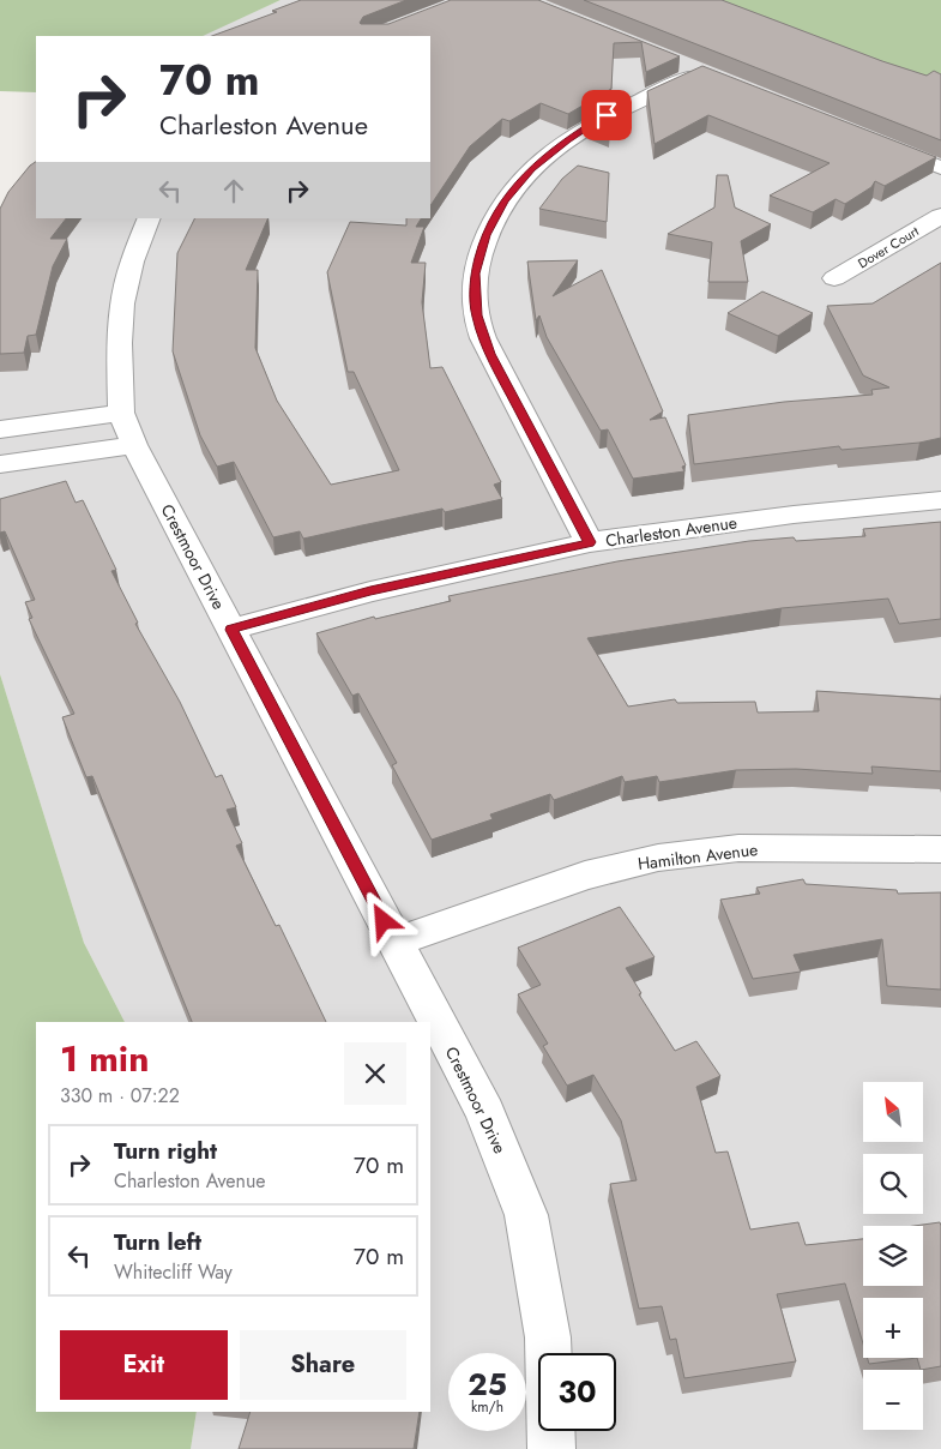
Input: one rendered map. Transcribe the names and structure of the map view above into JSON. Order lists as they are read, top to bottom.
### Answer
{
  "streets": {
    "street": [
      "Dover Court",
      "Charleston Avenue",
      "Crestmoor Drive",
      "Hamilton Avenue"
    ]
  },
  "crossings": [
    ["Charleston Avenue", "Crestmoor Drive"],
    ["Crestmoor Drive", "Hamilton Avenue"]
  ],
  "north": "top left",
  "page": {
    "turn": ["70 m", "Charleston Avenue"],
    "heading": ["1 min", "330 m · 07:22"],
    "map_buttons": ["+", "−"],
    "list": [
      {
        "name": "Turn right",
        "note": "Charleston Avenue",
        "value": "70 m"
      },
      {
        "name": "Turn left",
        "note": "Whitecliff Way",
        "value": "70 m"
      }
    ],
    "buttons": ["Exit", "Share"],
    "speed": "25 km/h",
    "limit": "30"
  }
}
